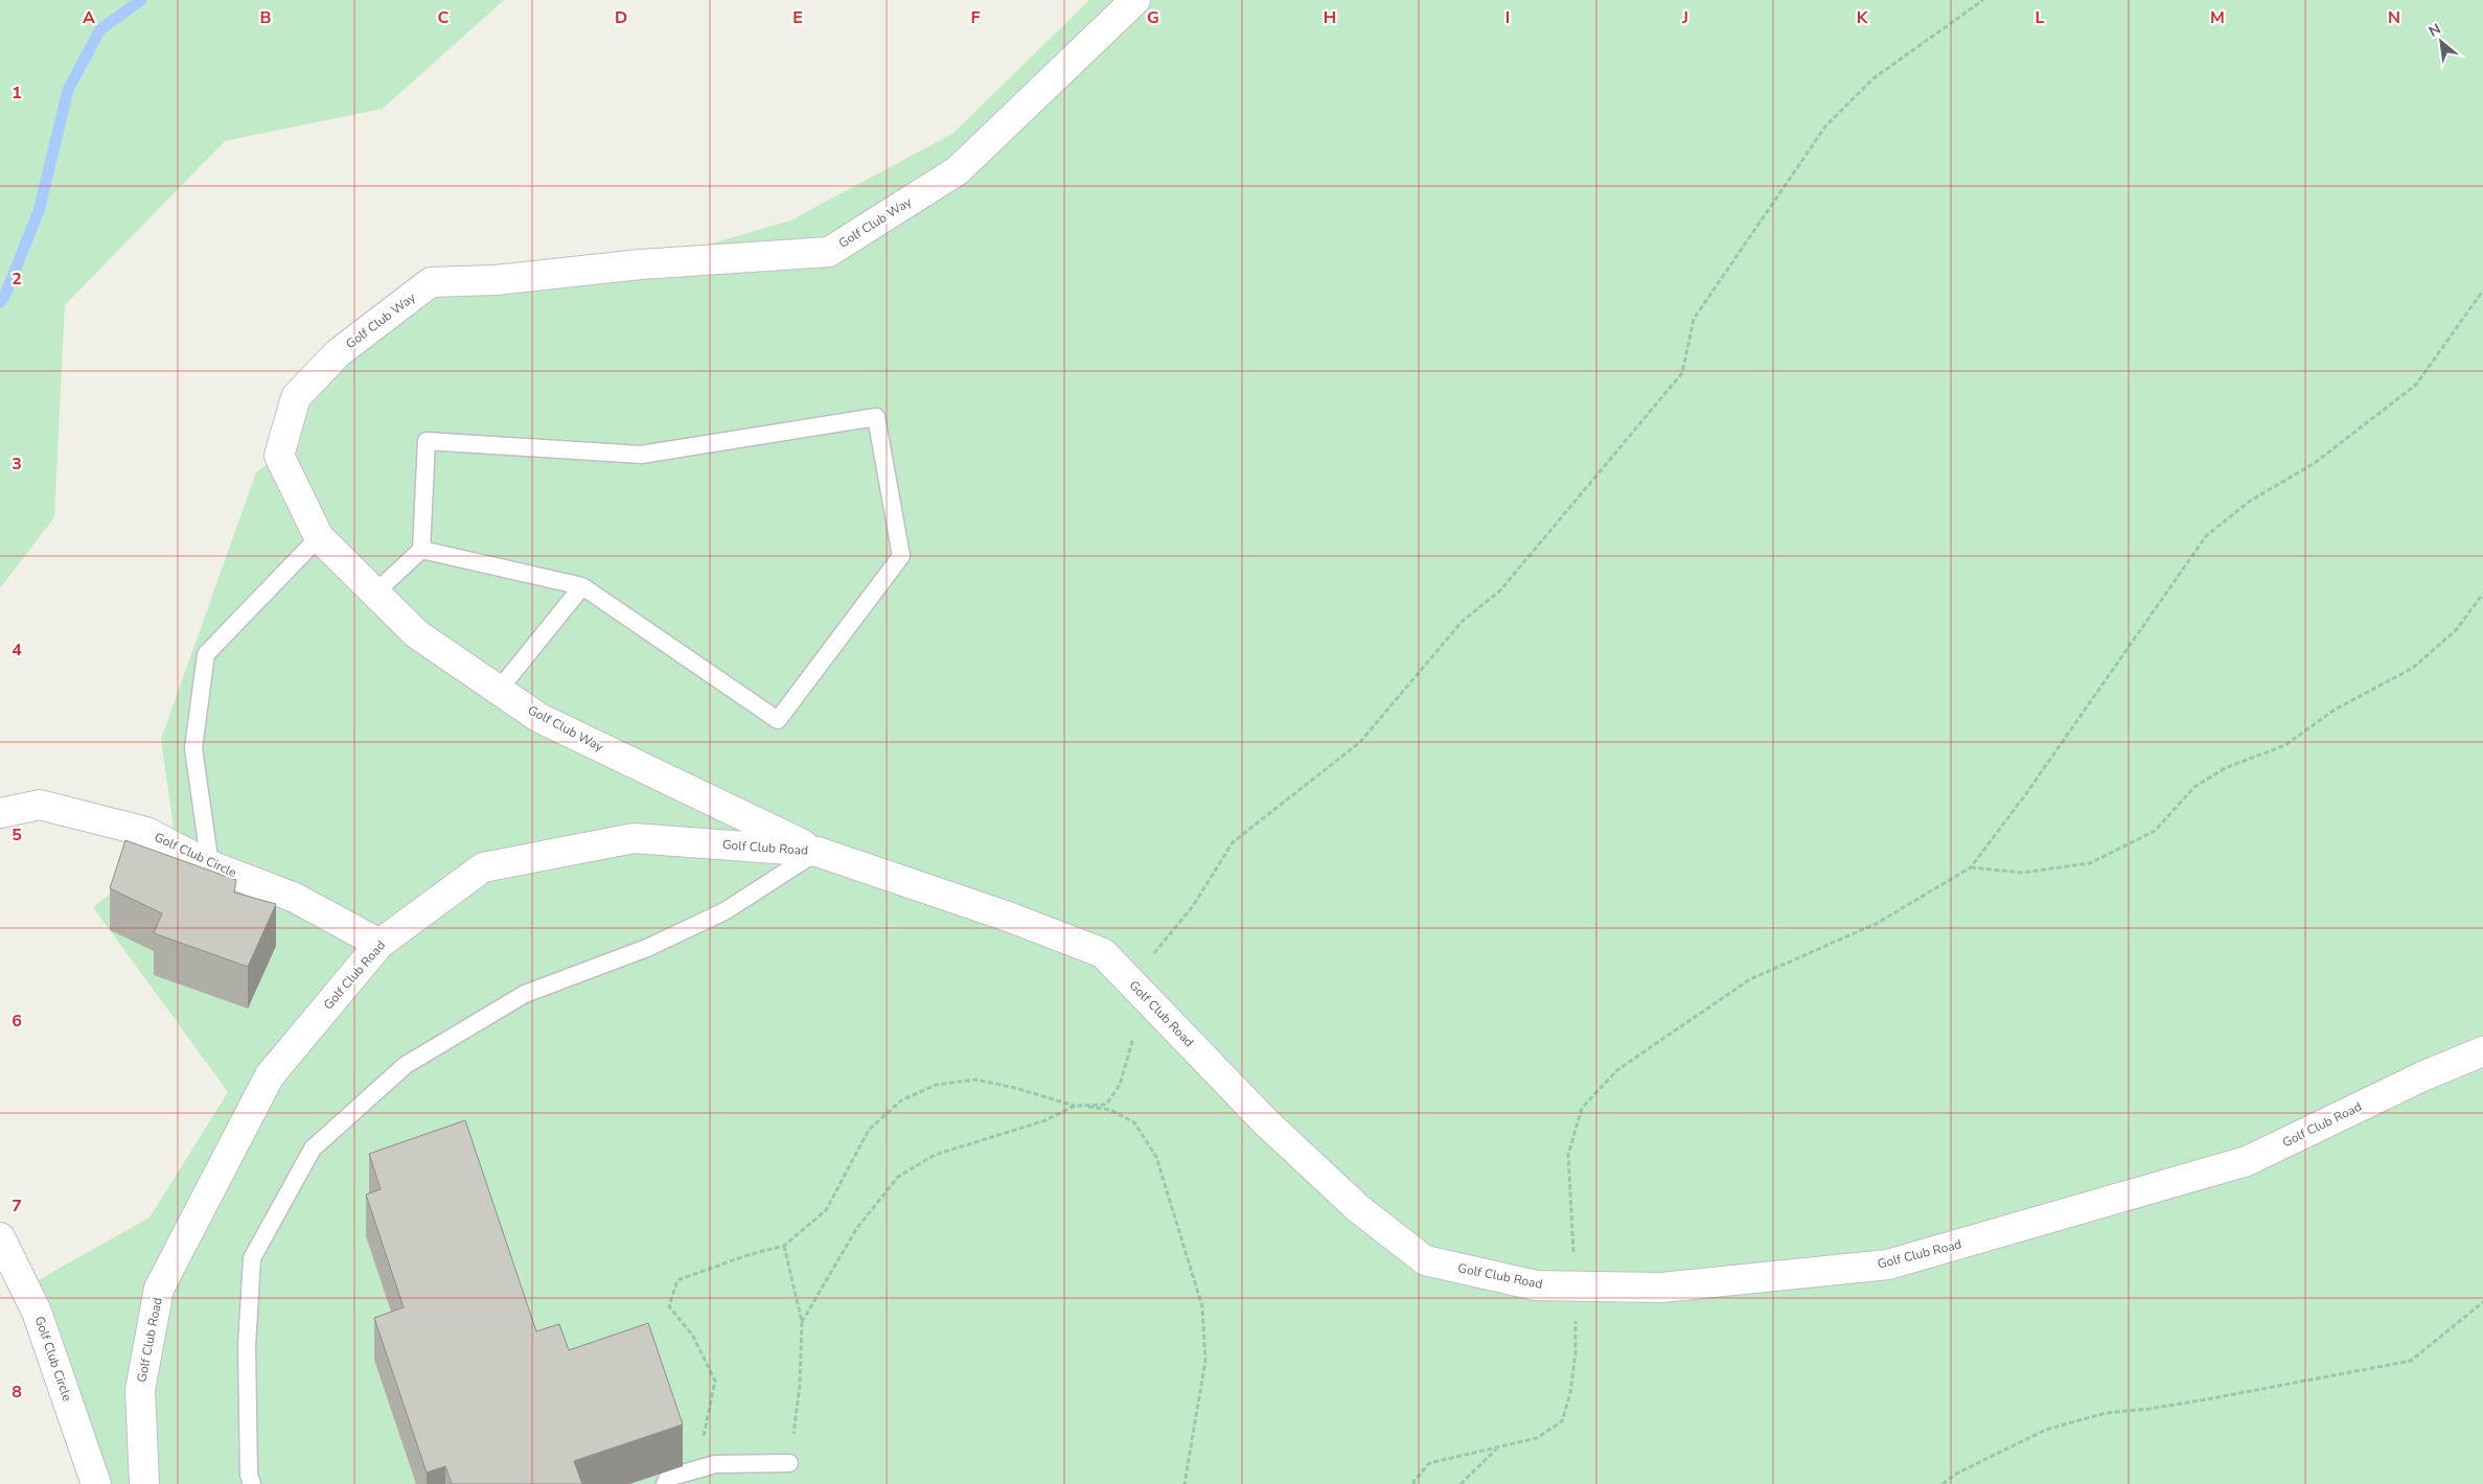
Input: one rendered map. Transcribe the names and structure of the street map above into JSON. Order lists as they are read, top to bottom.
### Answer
{
  "streets": {
    "street": ["Golf Club Way", "Golf Club Road", "Golf Club Circle"]
  },
  "crossings": [
    ["Golf Club Way", "Golf Club Road"],
    ["Golf Club Road", "Golf Club Circle"]
  ],
  "north": "top left",
  "grid": {
    "columns": [
      "A",
      "B",
      "C",
      "D",
      "E",
      "F",
      "G",
      "H",
      "I",
      "J",
      "K",
      "L",
      "M",
      "N"
    ],
    "rows": [
      "1",
      "2",
      "3",
      "4",
      "5",
      "6",
      "7",
      "8"
    ]
  }
}
